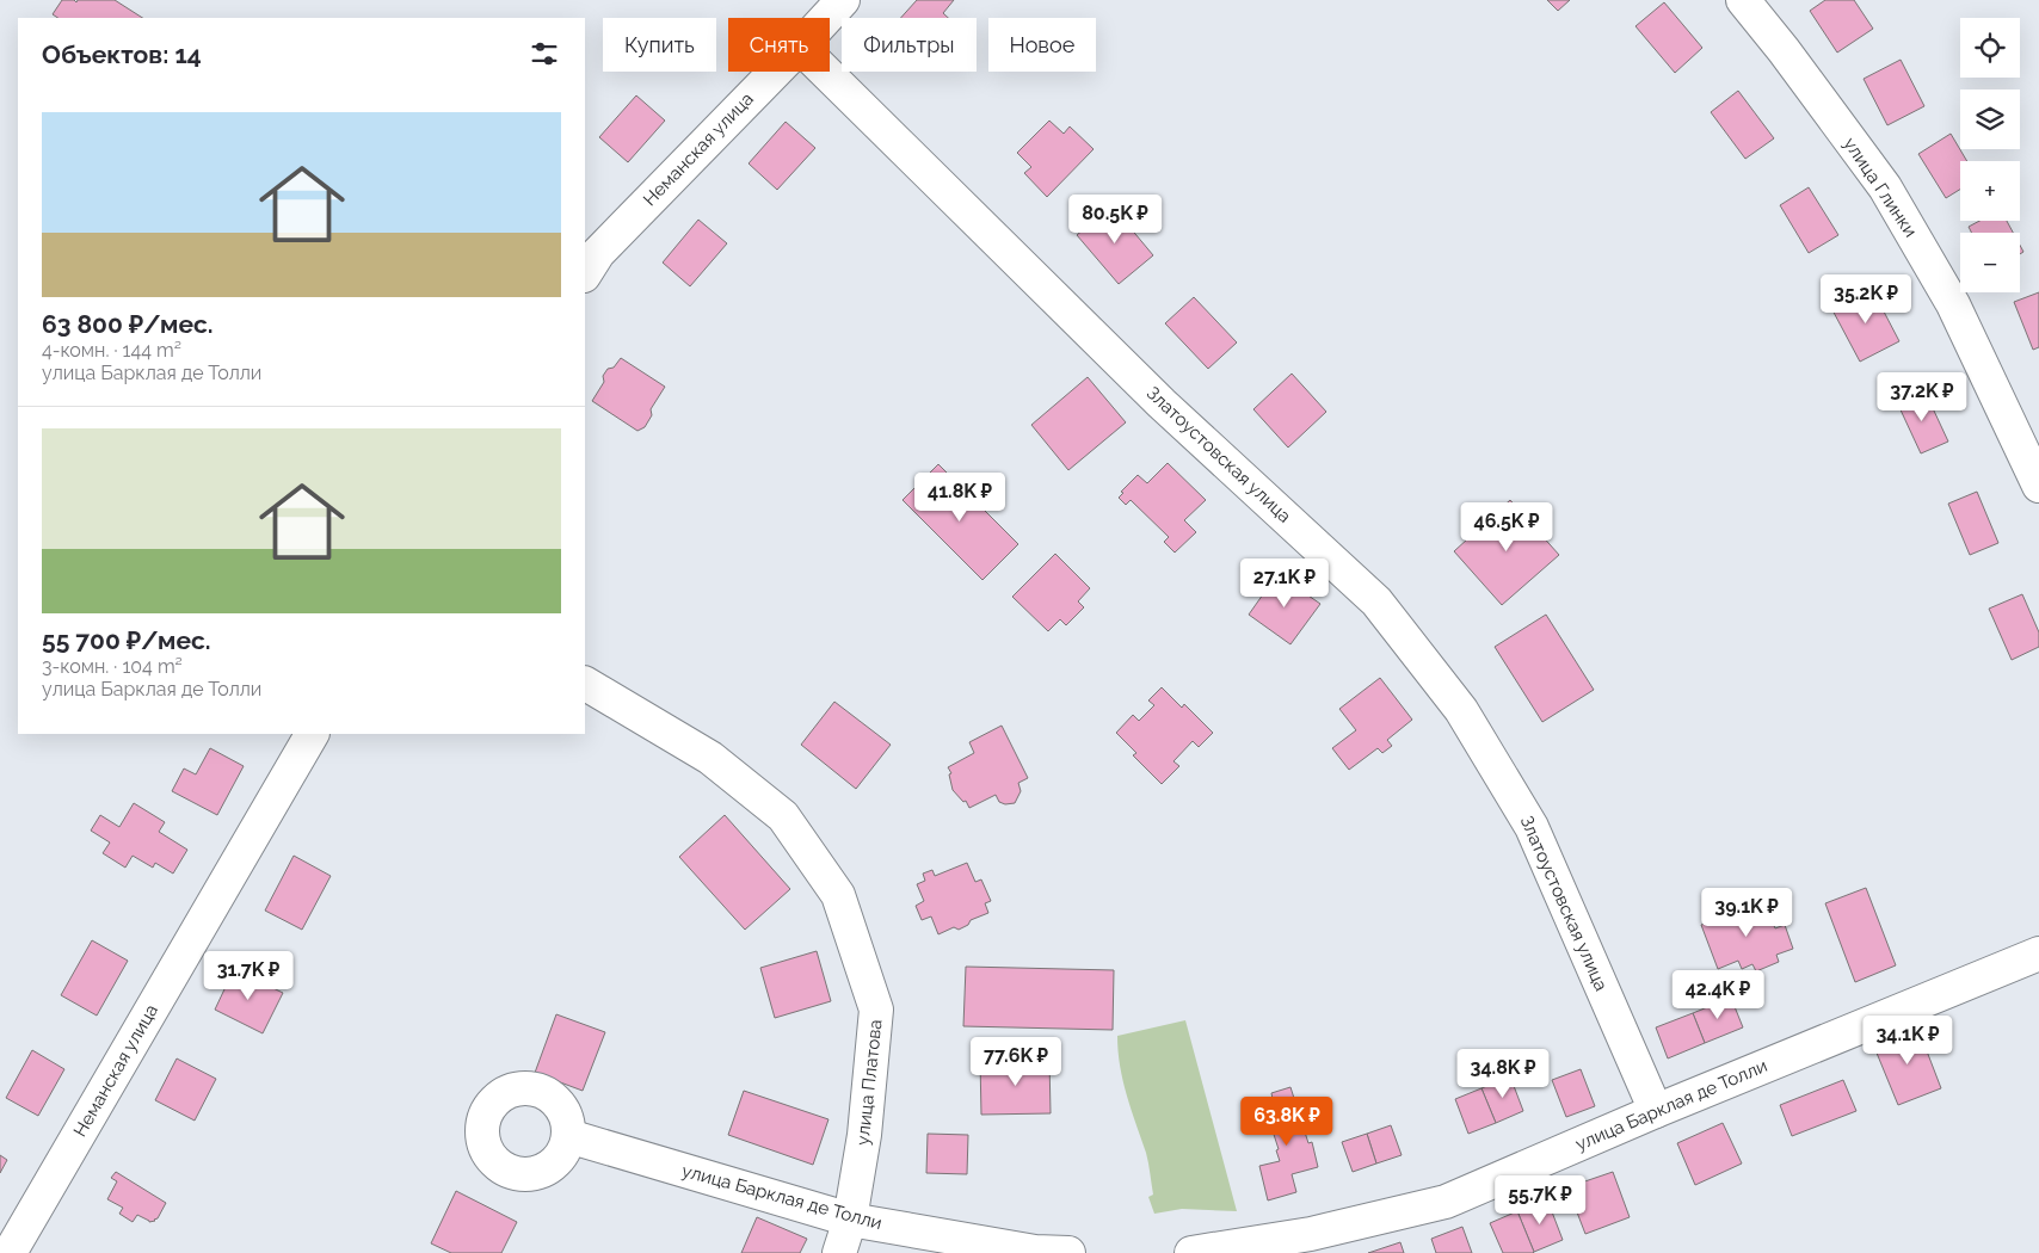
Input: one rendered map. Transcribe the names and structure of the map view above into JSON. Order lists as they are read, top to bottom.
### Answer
{
  "streets": {
    "street": [
      "Неманская улица",
      "улица Глинки",
      "Златоустовская улица",
      "улица Платова",
      "улица Барклая де Толли"
    ]
  },
  "crossings": [
    ["Златоустовская улица", "улица Барклая де Толли"],
    ["улица Платова", "улица Барклая де Толли"]
  ],
  "page": {
    "map_buttons": ["+", "−"],
    "chip": [
      "Купить",
      "Снять",
      "Фильтры",
      "Новое"
    ],
    "heading": "Объектов: 14",
    "list": [
      {
        "name": "63 800 ₽/мес.",
        "note": "4-комн. · 144 m² · улица Барклая де Толли"
      },
      {
        "name": "55 700 ₽/мес.",
        "note": "3-комн. · 104 m² · улица Барклая де Толли"
      }
    ],
    "price": [
      "80.5K ₽",
      "35.2K ₽",
      "37.2K ₽",
      "41.8K ₽",
      "46.5K ₽",
      "27.1K ₽",
      "39.1K ₽",
      "31.7K ₽",
      "42.4K ₽",
      "34.1K ₽",
      "77.6K ₽",
      "34.8K ₽",
      "63.8K ₽",
      "55.7K ₽"
    ]
  }
}
